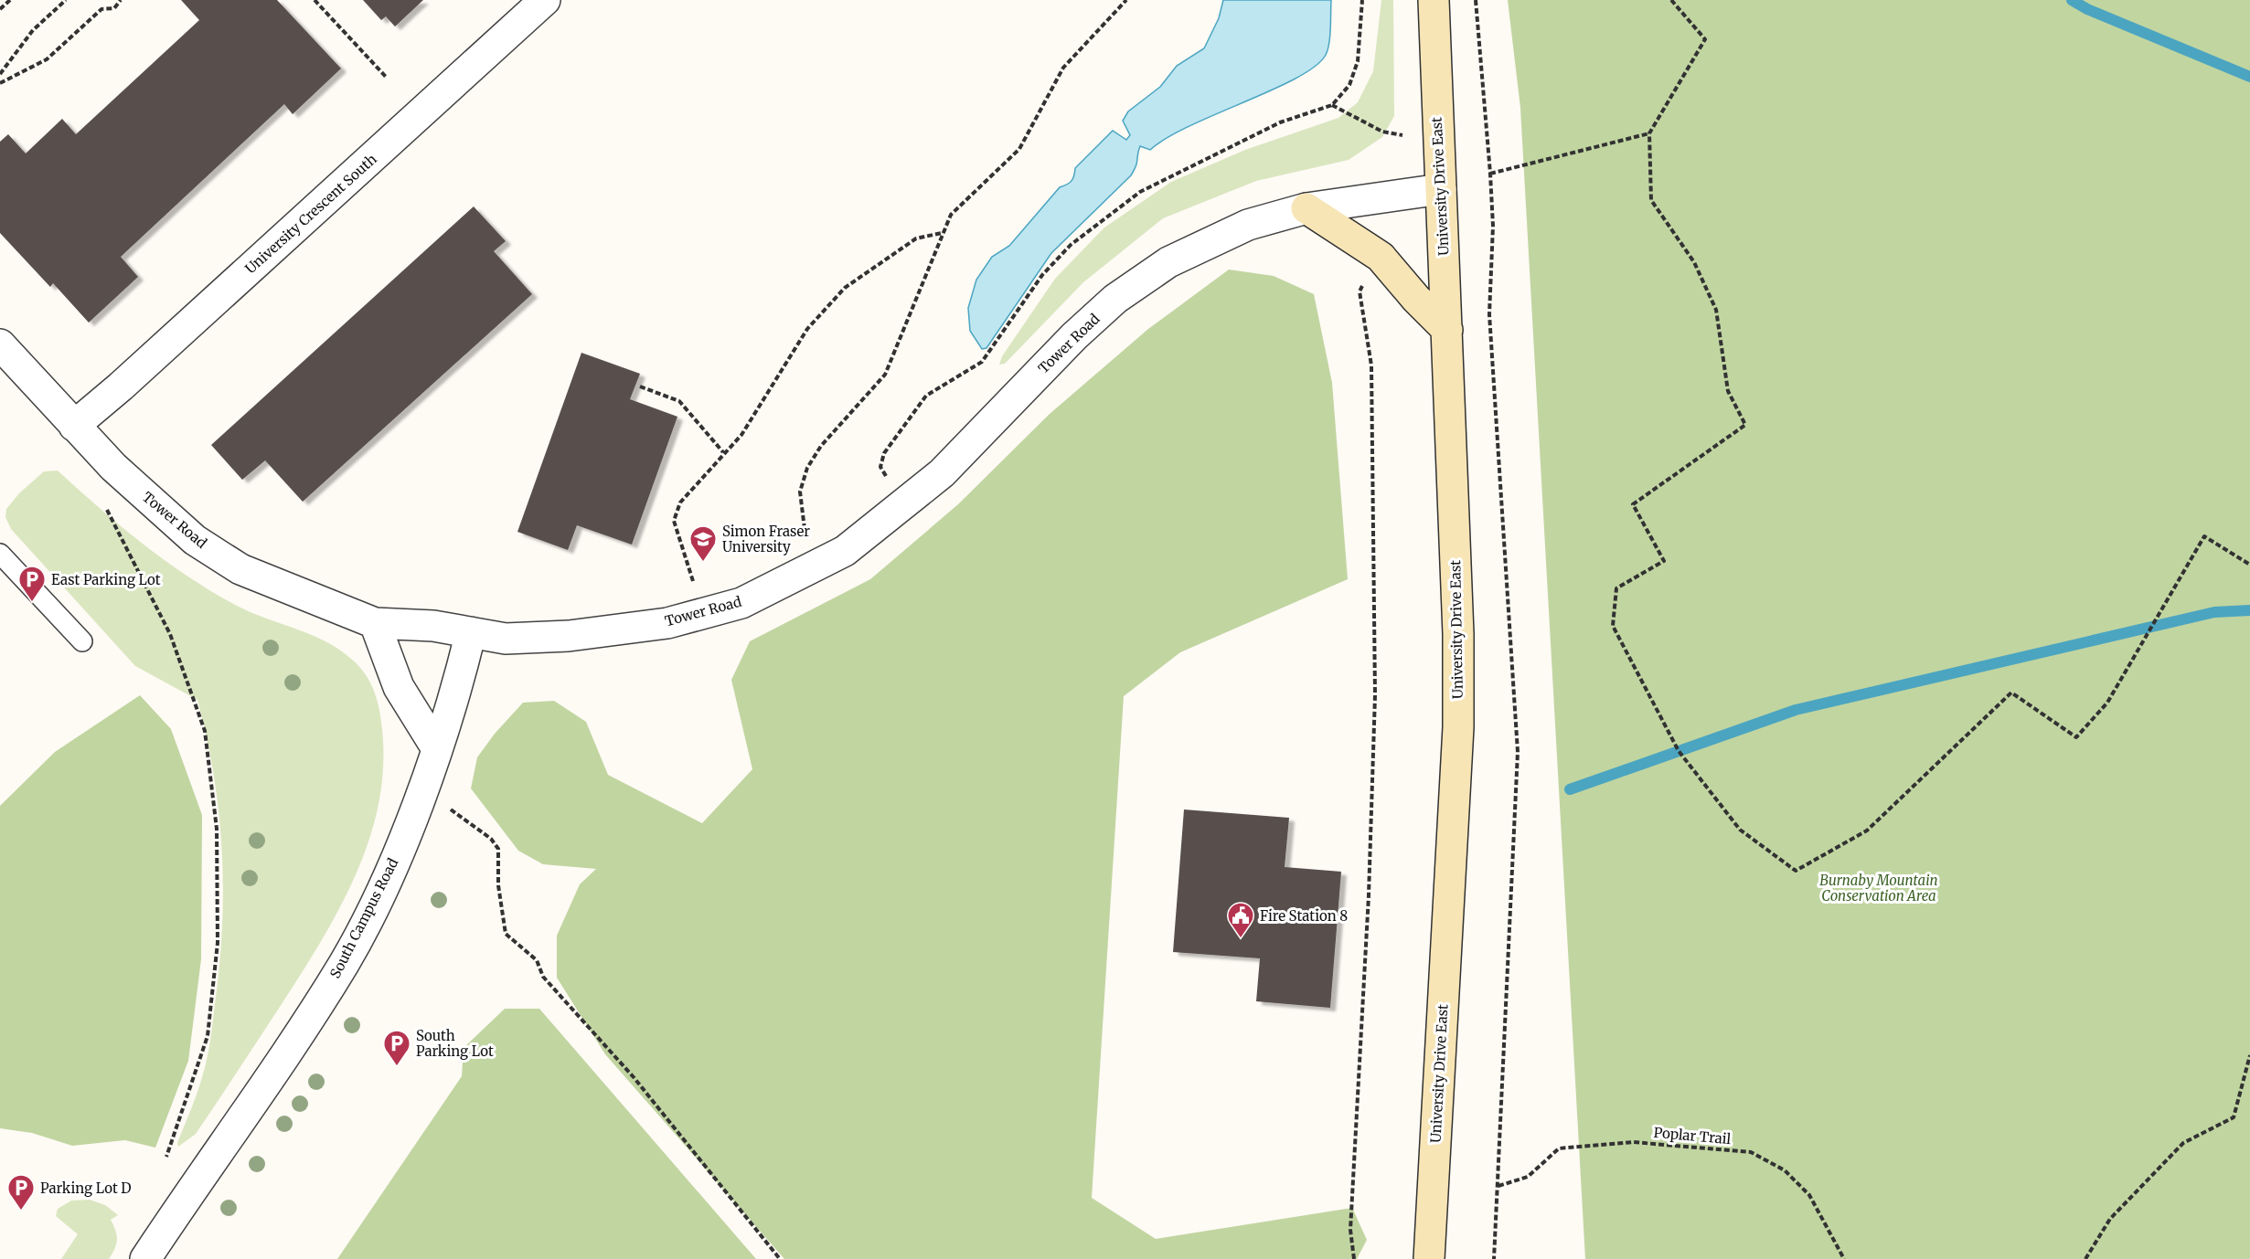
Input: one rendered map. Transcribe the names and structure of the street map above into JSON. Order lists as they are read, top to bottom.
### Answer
{
  "streets": {
    "street": [
      "University Drive East",
      "University Crescent South",
      "Tower Road",
      "South Campus Road"
    ],
    "path": ["Poplar Trail"]
  },
  "crossings": [
    ["University Drive East", "Tower Road"],
    ["University Crescent South", "Tower Road"],
    ["Tower Road", "South Campus Road"]
  ],
  "parks": ["Burnaby Mountain Conservation Area"],
  "places": {
    "school or university": ["Simon Fraser University"],
    "parking": ["East Parking Lot", "South Parking Lot", "Parking Lot D"],
    "public building": ["Fire Station 8"]
  }
}
